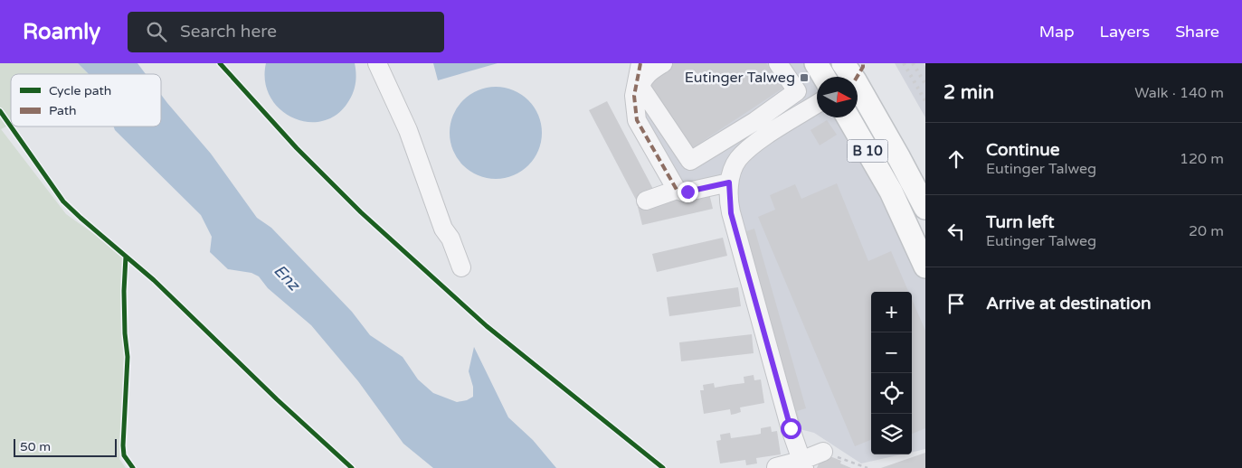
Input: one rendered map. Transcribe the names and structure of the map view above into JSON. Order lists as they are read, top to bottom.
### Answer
{
  "streets": {
    "main road": ["B 10"]
  },
  "water": ["Enz"],
  "places": {
    "transit": ["Eutinger Talweg"]
  },
  "legend": ["Cycle path", "Path"],
  "scale_bar": "50 m",
  "north": "right",
  "page": {
    "header": "Roamly",
    "search": "Search here",
    "nav": ["Map", "Layers", "Share"],
    "heading": ["2 min", "Walk · 140 m"],
    "list": [
      ["Continue", "Eutinger Talweg", "120 m"],
      ["Turn left", "Eutinger Talweg", "20 m"],
      "Arrive at destination"
    ],
    "map_buttons": ["+", "−"],
    "scale": "50 m"
  }
}
